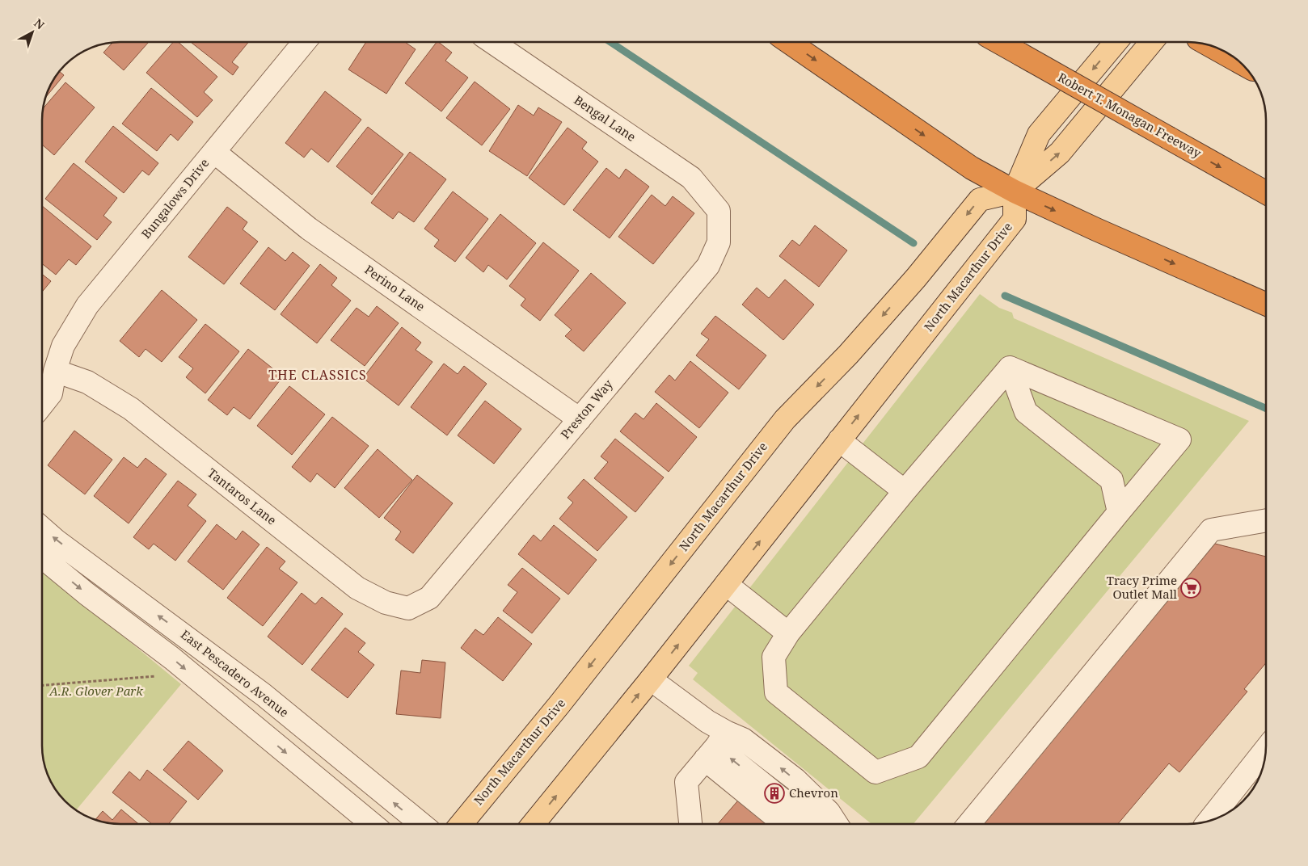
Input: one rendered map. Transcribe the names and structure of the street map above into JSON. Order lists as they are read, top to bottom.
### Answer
{
  "streets": {
    "highway": ["Robert T. Monagan Freeway"],
    "main road": ["North Macarthur Drive"],
    "street": [
      "Bengal Lane",
      "Bungalows Drive",
      "Perino Lane",
      "Preston Way",
      "Tantaros Lane",
      "East Pescadero Avenue"
    ]
  },
  "crossings": [
    ["Bengal Lane", "Preston Way"],
    ["Bungalows Drive", "Perino Lane"],
    ["Bungalows Drive", "Tantaros Lane"],
    ["Perino Lane", "Preston Way"],
    ["Preston Way", "Tantaros Lane"]
  ],
  "districts": ["THE CLASSICS"],
  "parks": ["A.R. Glover Park"],
  "places": {
    "supermarket": ["Tracy Prime Outlet Mall"],
    "building": ["Chevron"]
  },
  "north": "top right"
}
